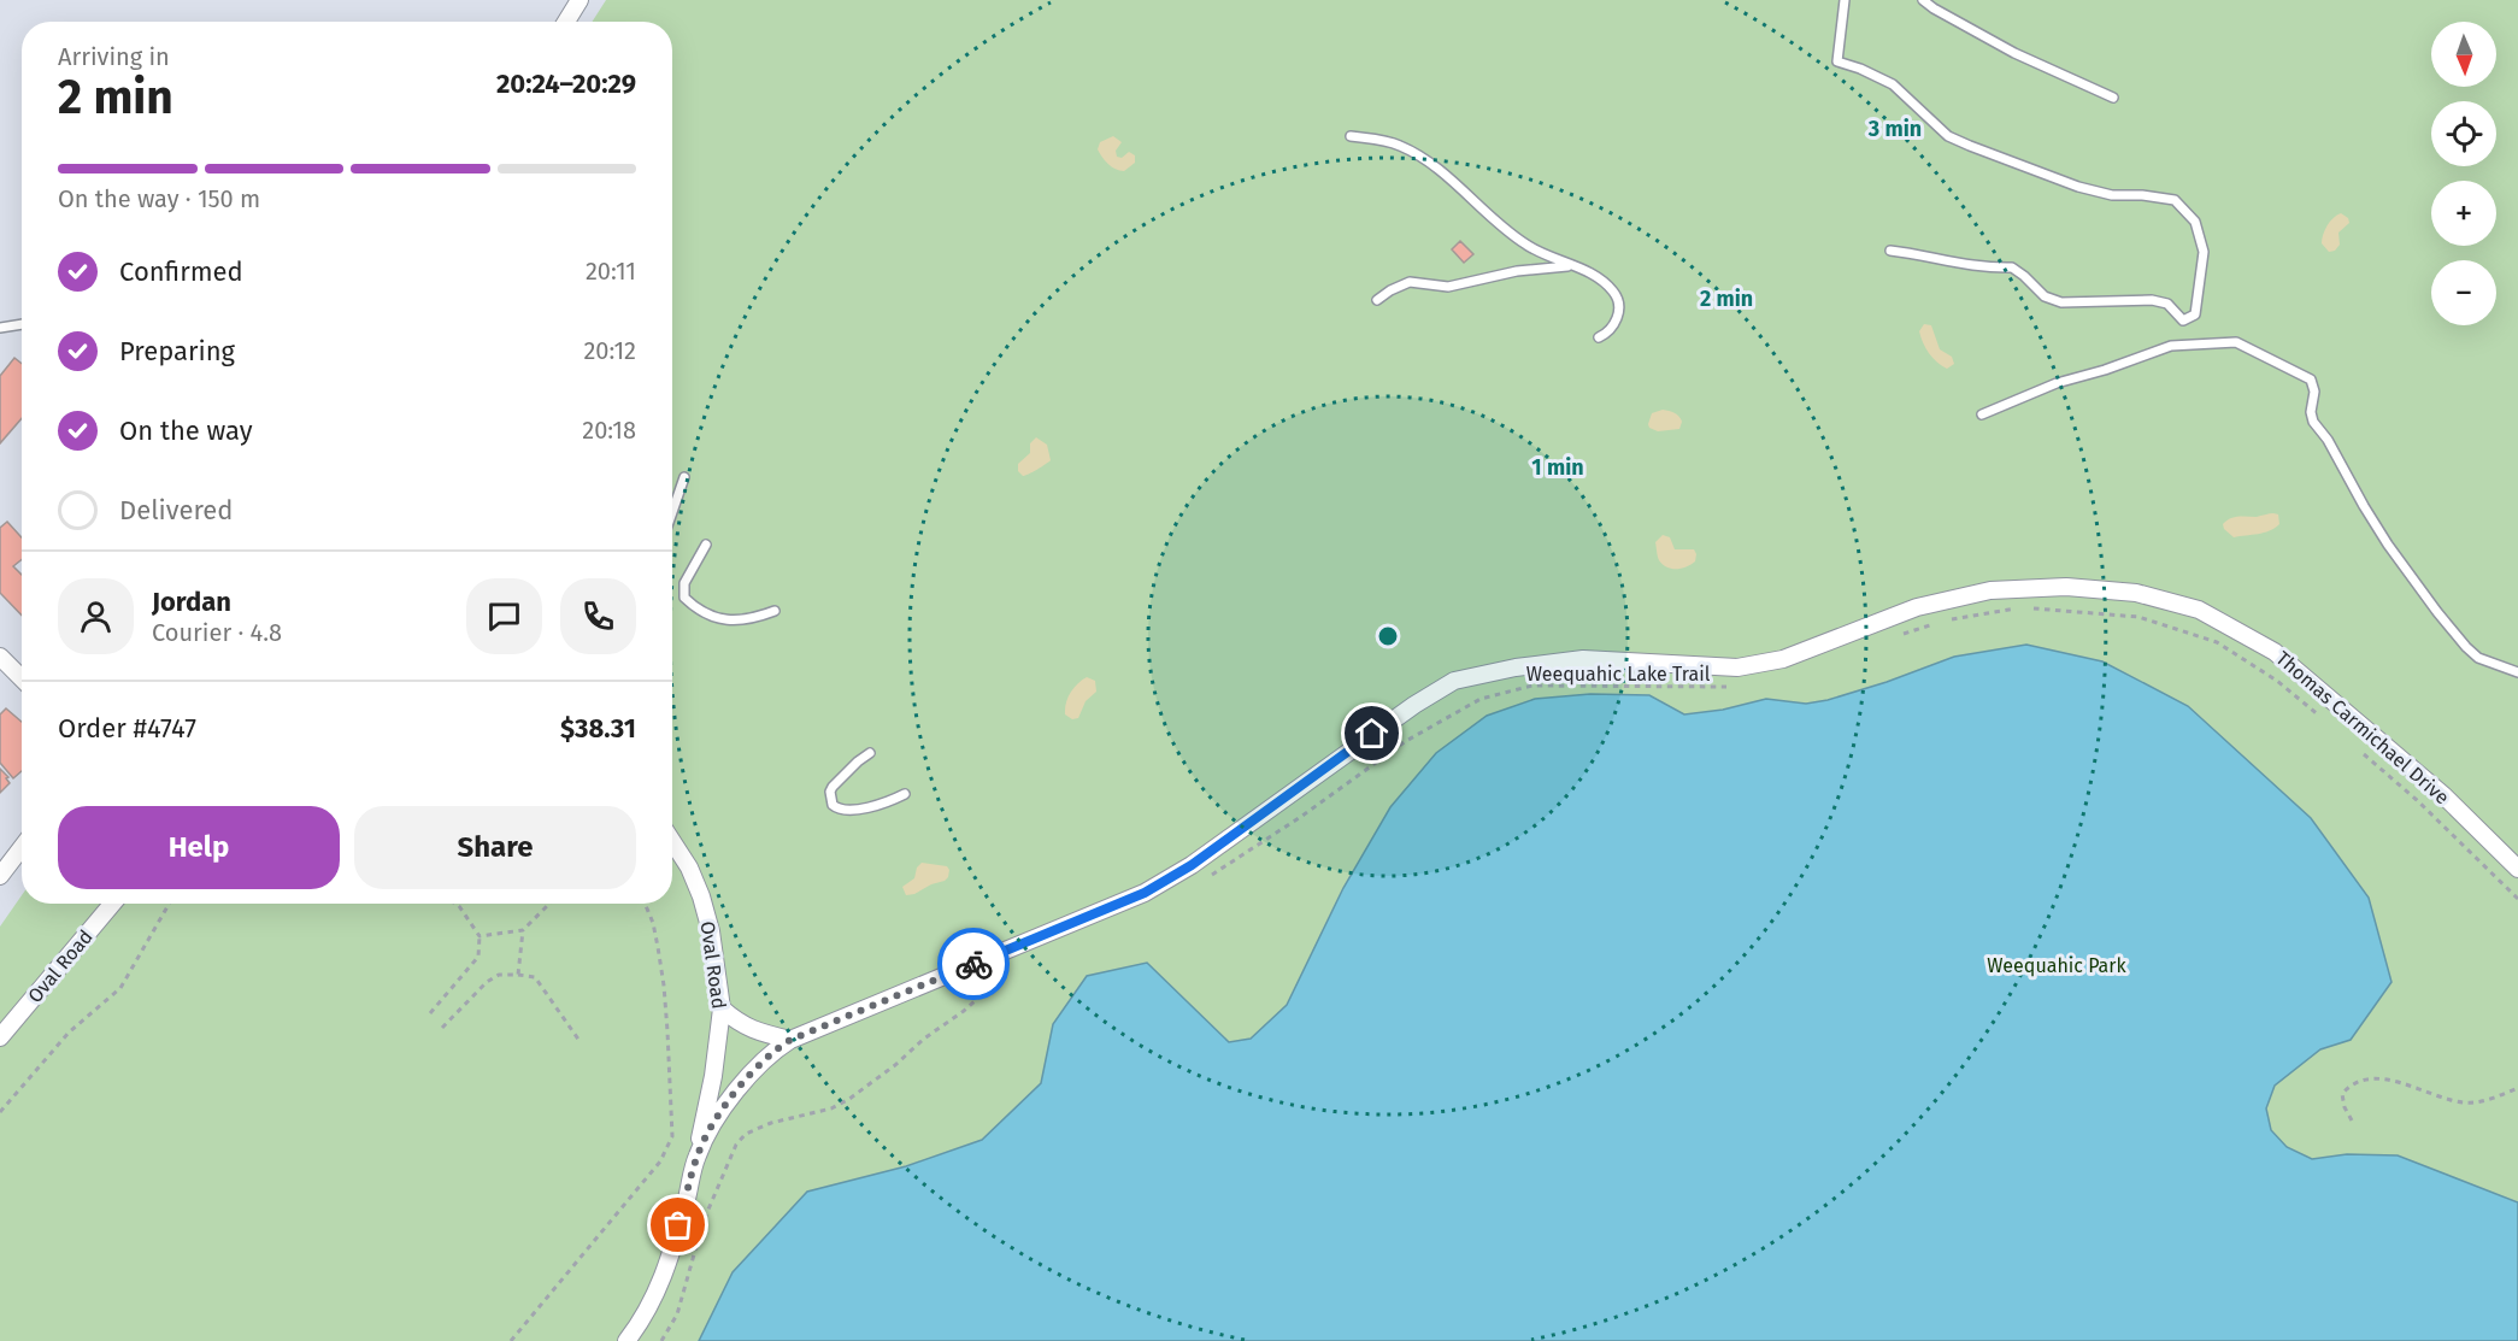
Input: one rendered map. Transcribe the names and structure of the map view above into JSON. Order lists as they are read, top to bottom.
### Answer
{
  "streets": {
    "street": ["Thomas Carmichael Drive", "Oval Road"],
    "path": ["Weequahic Lake Trail"]
  },
  "crossings": [
    ["Thomas Carmichael Drive", "Oval Road"]
  ],
  "parks": ["Weequahic Park"],
  "north": "bottom",
  "page": {
    "map_buttons": ["+", "−"],
    "heading": ["2 min", "Arriving in", "20:24–20:29"],
    "panel": [
      "Jordan",
      "Courier · 4.8",
      "Order #4747",
      "$38.31"
    ],
    "bar": "On the way · 150 m",
    "list": [
      ["Confirmed", "20:11"],
      ["Preparing", "20:12"],
      ["On the way", "20:18"],
      "Delivered"
    ],
    "buttons": ["Help", "Share"]
  },
  "rings": ["3 min", "2 min", "1 min"]
}
